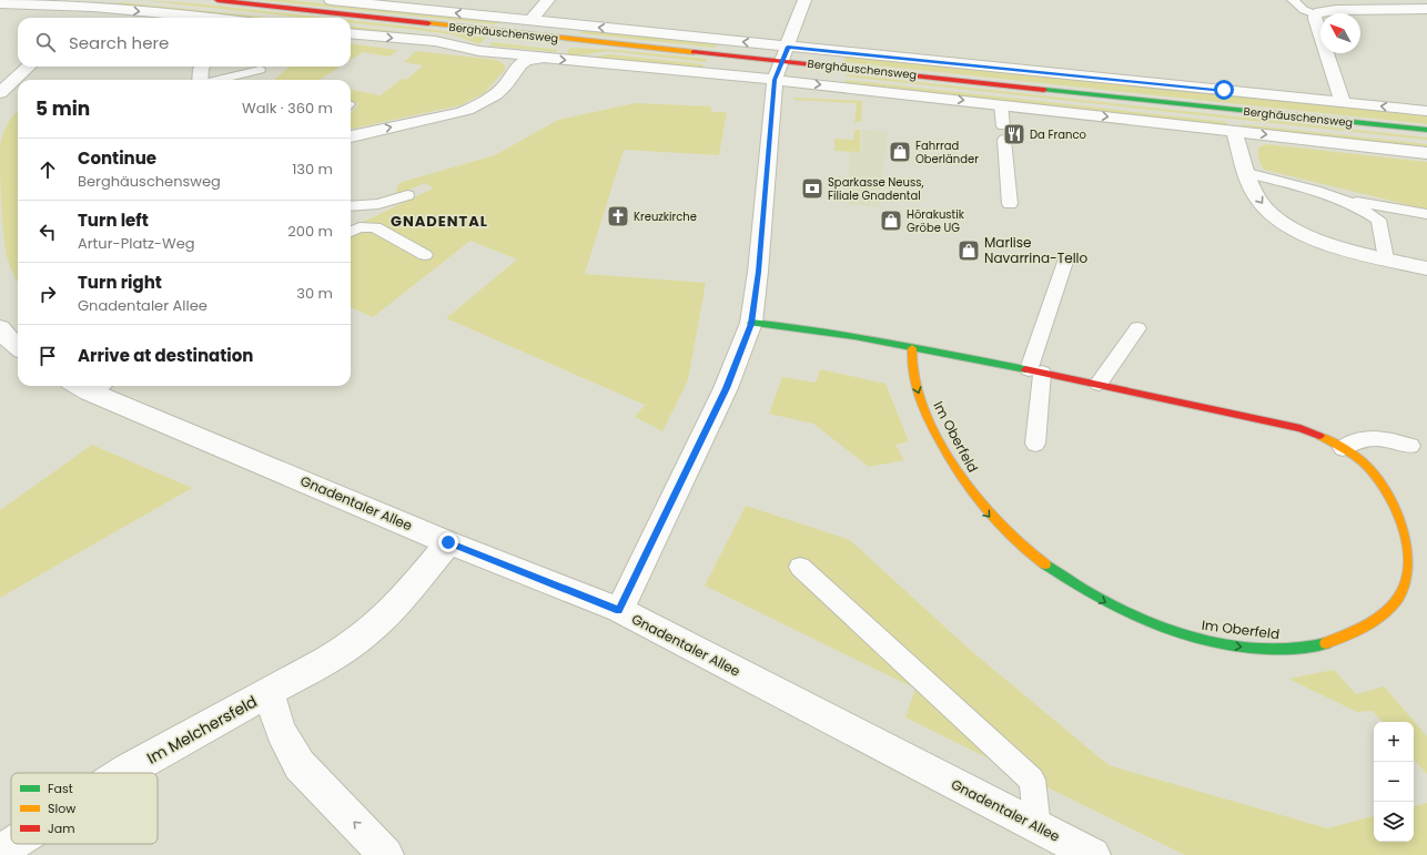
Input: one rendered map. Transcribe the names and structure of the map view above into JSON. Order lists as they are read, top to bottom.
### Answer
{
  "streets": {
    "main road": ["Berghäuschensweg", "Im Oberfeld"],
    "street": ["Gnadentaler Allee", "Im Melchersfeld"]
  },
  "crossings": [
    ["Gnadentaler Allee", "Im Melchersfeld"]
  ],
  "districts": ["GNADENTAL"],
  "places": {
    "restaurant": ["Da Franco"],
    "shop": ["Fahrrad Oberländer", "Hörakustik Gröbe UG", "Marlise Navarrina-Tello"],
    "bank": ["Sparkasse Neuss, Filiale Gnadental"],
    "church": ["Kreuzkirche"]
  },
  "legend": ["Fast", "Slow", "Jam"],
  "north": "top left",
  "page": {
    "search": "Search here",
    "heading": ["5 min", "Walk · 360 m"],
    "list": [
      ["Continue", "Berghäuschensweg", "130 m"],
      ["Turn left", "Artur-Platz-Weg", "200 m"],
      ["Turn right", "Gnadentaler Allee", "30 m"],
      "Arrive at destination"
    ],
    "map_buttons": ["+", "−"]
  }
}
